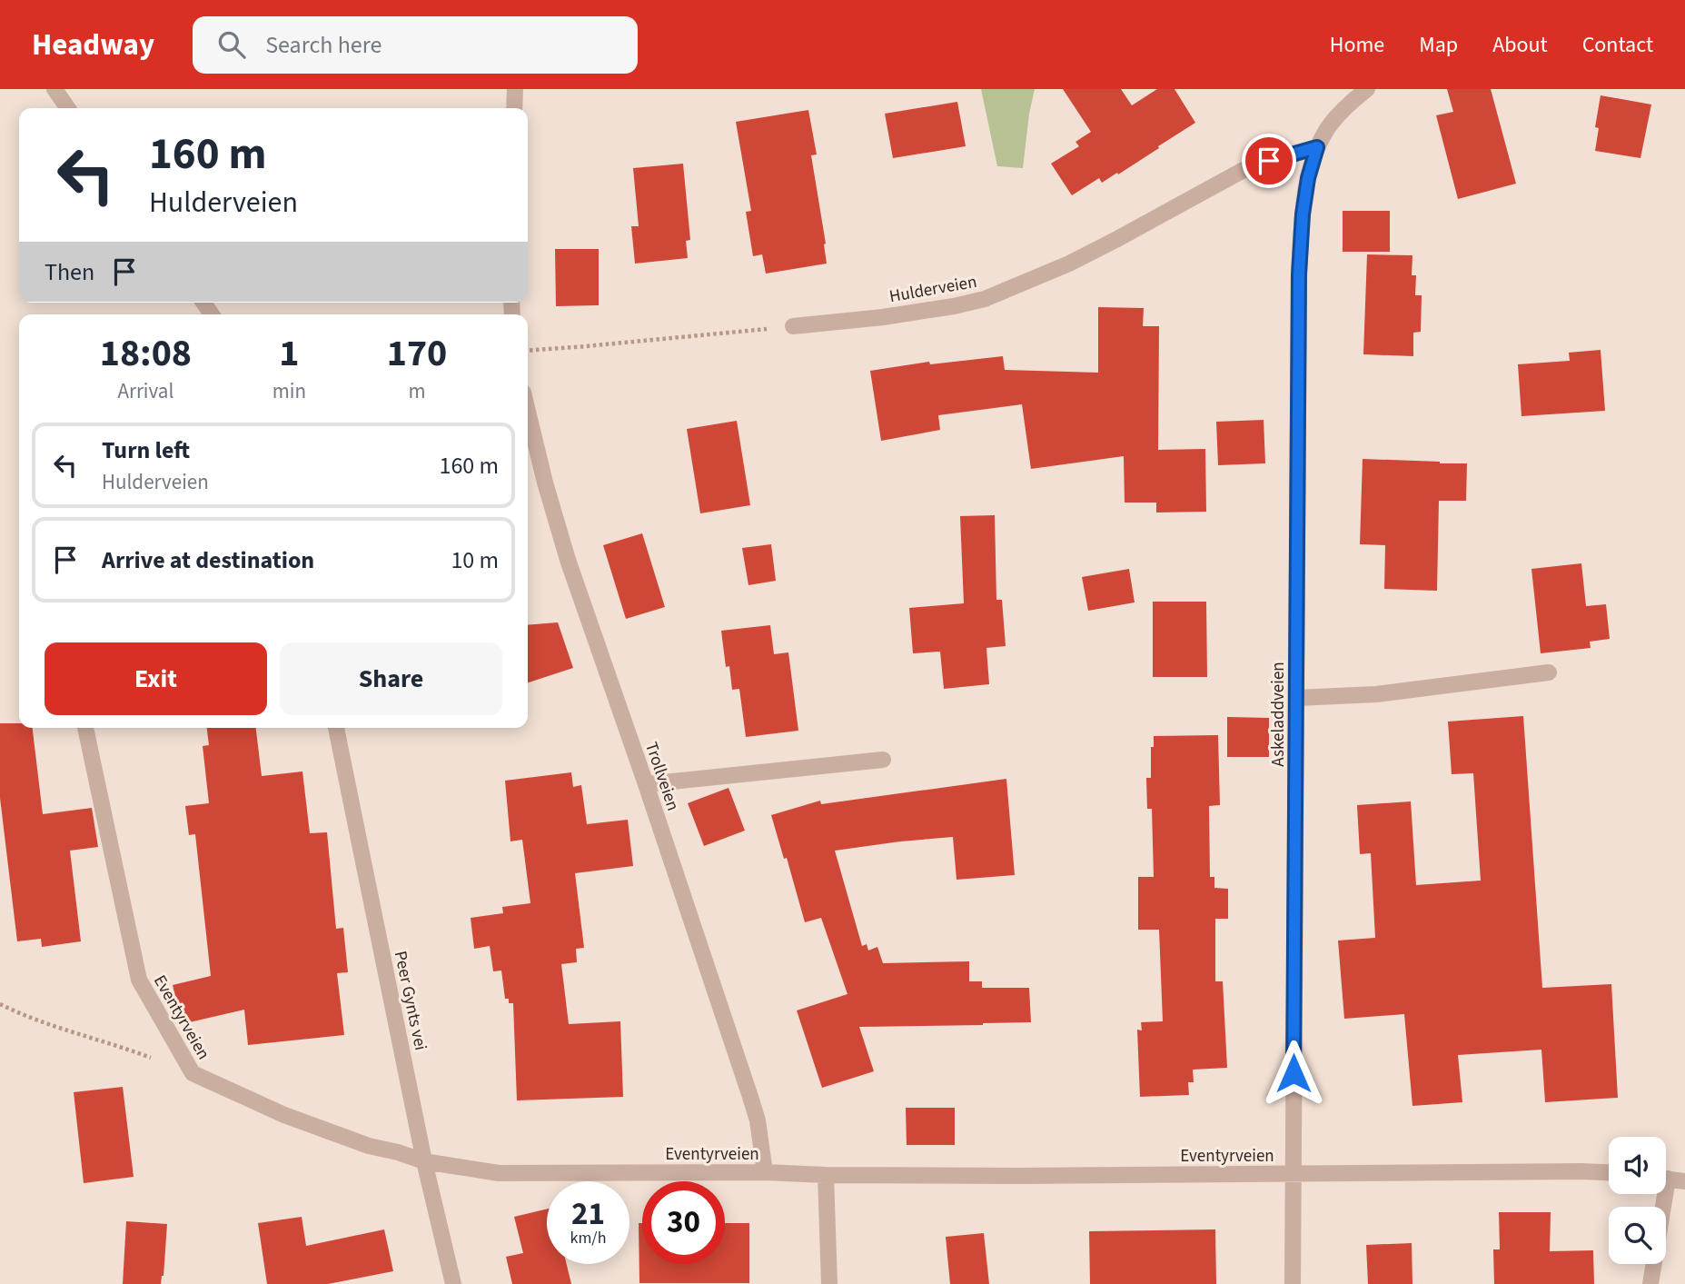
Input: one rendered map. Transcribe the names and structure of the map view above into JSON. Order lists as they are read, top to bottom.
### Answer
{
  "streets": {
    "street": [
      "Hulderveien",
      "Askeladdveien",
      "Trollveien",
      "Peer Gynts vei",
      "Eventyrveien"
    ]
  },
  "crossings": [
    ["Hulderveien", "Askeladdveien"],
    ["Askeladdveien", "Eventyrveien"],
    ["Trollveien", "Eventyrveien"],
    ["Peer Gynts vei", "Eventyrveien"]
  ],
  "page": {
    "header": "Headway",
    "search": "Search here",
    "nav": [
      "Home",
      "Map",
      "About",
      "Contact"
    ],
    "turn": ["160 m", "Hulderveien"],
    "then": "Then",
    "eta": [
      "18:08",
      "Arrival",
      "1",
      "min",
      "170",
      "m"
    ],
    "list": [
      {
        "name": "Turn left",
        "note": "Hulderveien",
        "value": "160 m"
      },
      {
        "name": "Arrive at destination",
        "value": "10 m"
      }
    ],
    "buttons": ["Exit", "Share"],
    "speed": "21 km/h",
    "limit": "30"
  }
}
